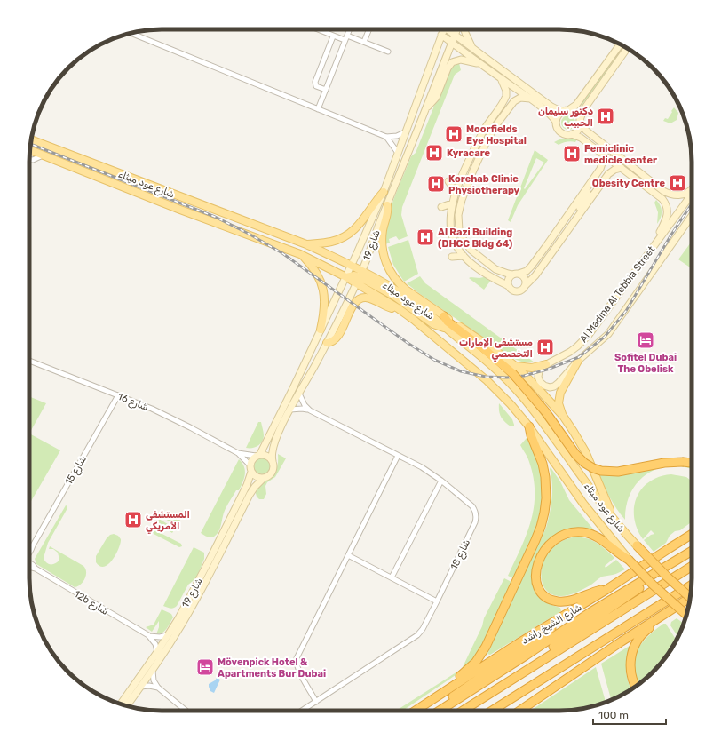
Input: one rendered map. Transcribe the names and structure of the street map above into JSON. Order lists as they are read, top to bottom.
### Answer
{
  "streets": {
    "highway": ["شارع عود ميثاء", "شارع الشيخ راشد"],
    "street": [
      "شارع 19",
      "Al Madina Al Tebbia Street",
      "شارع 16",
      "شارع 15",
      "شارع 18",
      "12b شارع"
    ]
  },
  "crossings": [
    ["شارع عود ميثاء", "شارع 19"],
    ["شارع 19", "شارع 16"],
    ["شارع 19", "شارع 18"],
    ["شارع 19", "12b شارع"],
    ["شارع 16", "شارع 15"]
  ],
  "places": {
    "hospital": [
      "دكتور سليمان الحبيب",
      "Moorfields Eye Hospital",
      "Kyracare",
      "Femiclinic medicle center",
      "Obesity Centre",
      "Korehab Clinic Physiotherapy",
      "Al Razi Building (DHCC Bldg 64)",
      "مستشفى الإمارات التخصصي",
      "المستشفى الأمريكي"
    ],
    "hotel": ["Sofitel Dubai The Obelisk", "Mövenpick Hotel & Apartments Bur Dubai"]
  },
  "scale_bar": "100 m"
}
